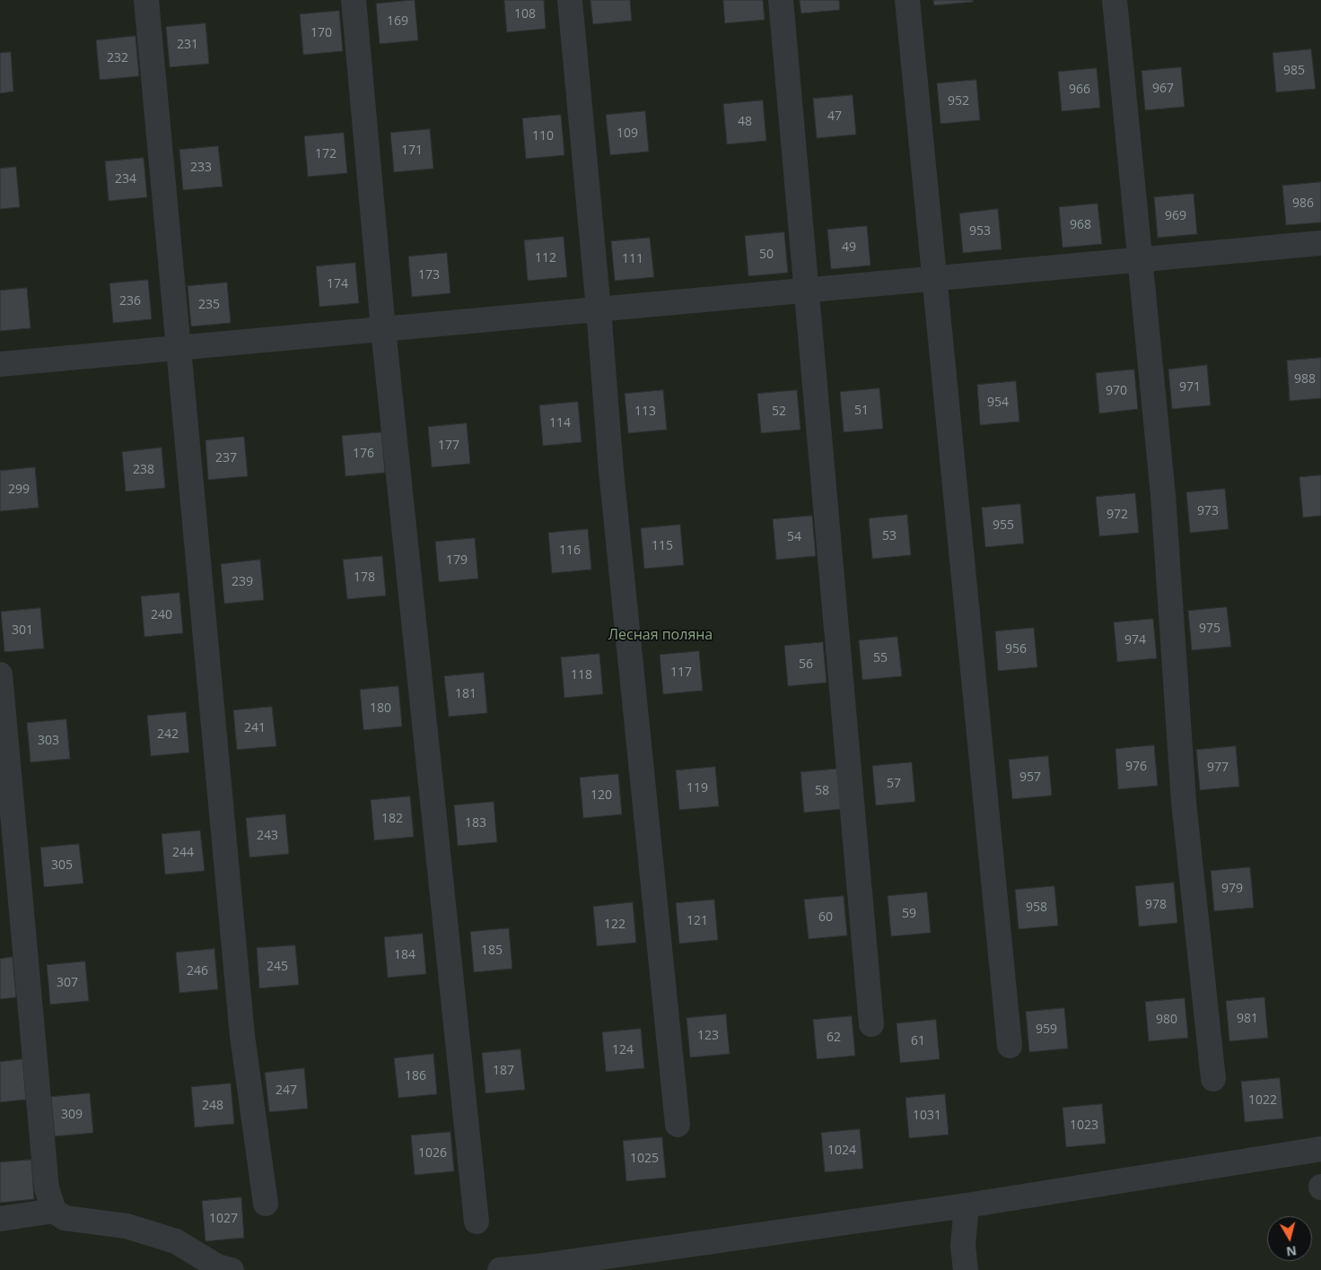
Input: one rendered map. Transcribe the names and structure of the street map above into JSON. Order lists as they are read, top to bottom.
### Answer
{
  "parks": ["Лесная поляна"],
  "house_numbers": [
    "108",
    "169",
    "170",
    "231",
    "232",
    "985",
    "967",
    "966",
    "952",
    "47",
    "48",
    "109",
    "110",
    "171",
    "172",
    "233",
    "234",
    "986",
    "969",
    "968",
    "953",
    "49",
    "50",
    "112",
    "111",
    "173",
    "174",
    "236",
    "235",
    "988",
    "971",
    "970",
    "954",
    "51",
    "113",
    "52",
    "114",
    "177",
    "176",
    "237",
    "238",
    "299",
    "973",
    "972",
    "955",
    "53",
    "54",
    "115",
    "116",
    "179",
    "178",
    "239",
    "240",
    "975",
    "301",
    "974",
    "956",
    "55",
    "56",
    "117",
    "118",
    "181",
    "180",
    "241",
    "242",
    "303",
    "976",
    "977",
    "957",
    "57",
    "119",
    "58",
    "120",
    "182",
    "183",
    "243",
    "244",
    "305",
    "979",
    "978",
    "958",
    "59",
    "60",
    "121",
    "122",
    "185",
    "184",
    "245",
    "246",
    "307",
    "981",
    "980",
    "959",
    "123",
    "62",
    "61",
    "124",
    "187",
    "186",
    "247",
    "1022",
    "248",
    "309",
    "1031",
    "1023",
    "1024",
    "1026",
    "1025",
    "1027"
  ],
  "north": "bottom"
}
